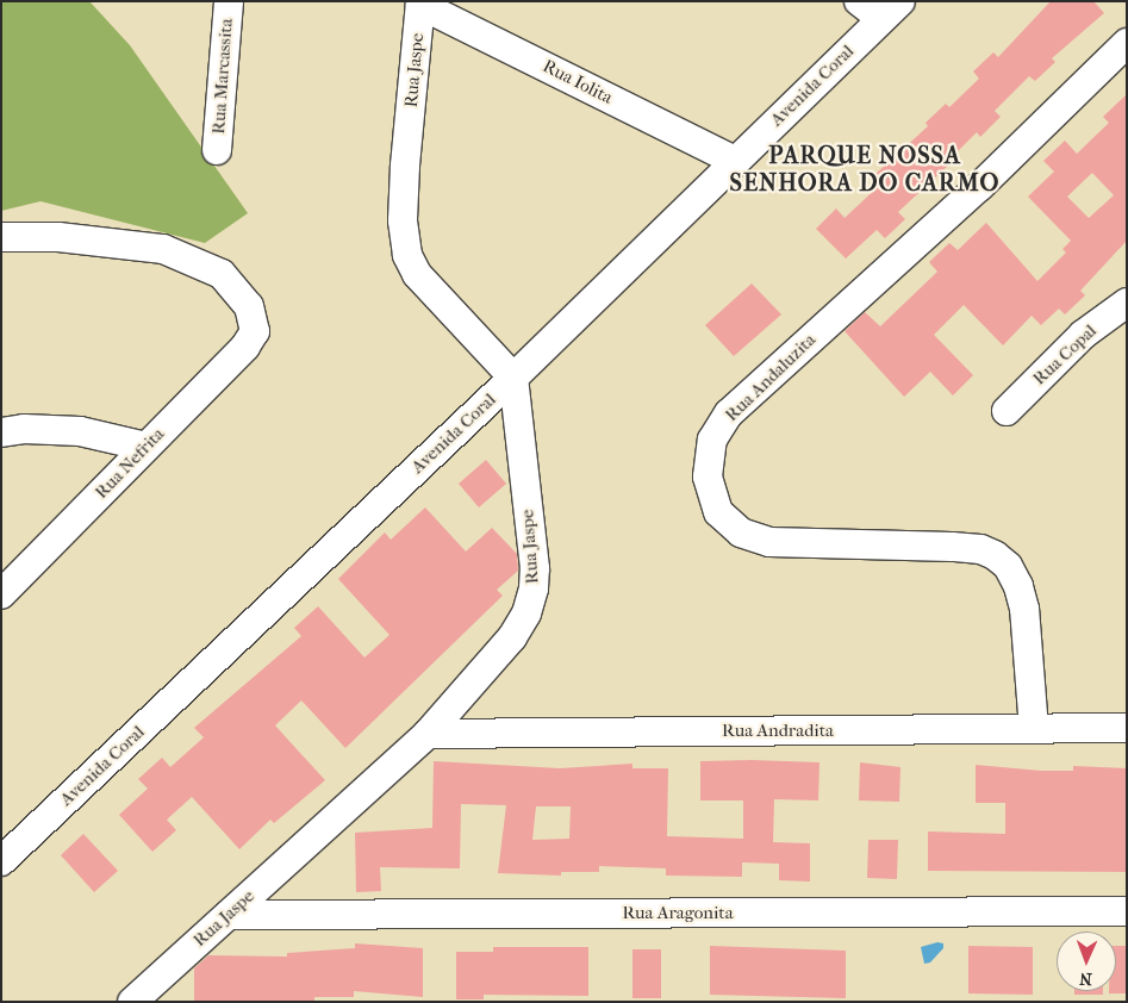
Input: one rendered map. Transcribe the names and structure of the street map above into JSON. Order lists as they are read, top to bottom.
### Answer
{
  "streets": {
    "street": [
      "Rua Jaspe",
      "Rua Marcassita",
      "Rua Iolita",
      "Avenida Coral",
      "Rua Copal",
      "Rua Andaluzita",
      "Rua Nefrita",
      "Rua Andradita",
      "Rua Aragonita"
    ]
  },
  "crossings": [
    ["Rua Jaspe", "Rua Iolita"],
    ["Rua Jaspe", "Avenida Coral"],
    ["Rua Jaspe", "Rua Andradita"],
    ["Rua Jaspe", "Rua Aragonita"],
    ["Rua Iolita", "Avenida Coral"],
    ["Rua Andaluzita", "Rua Andradita"]
  ],
  "districts": ["PARQUE NOSSA SENHORA DO CARMO"],
  "north": "bottom"
}
